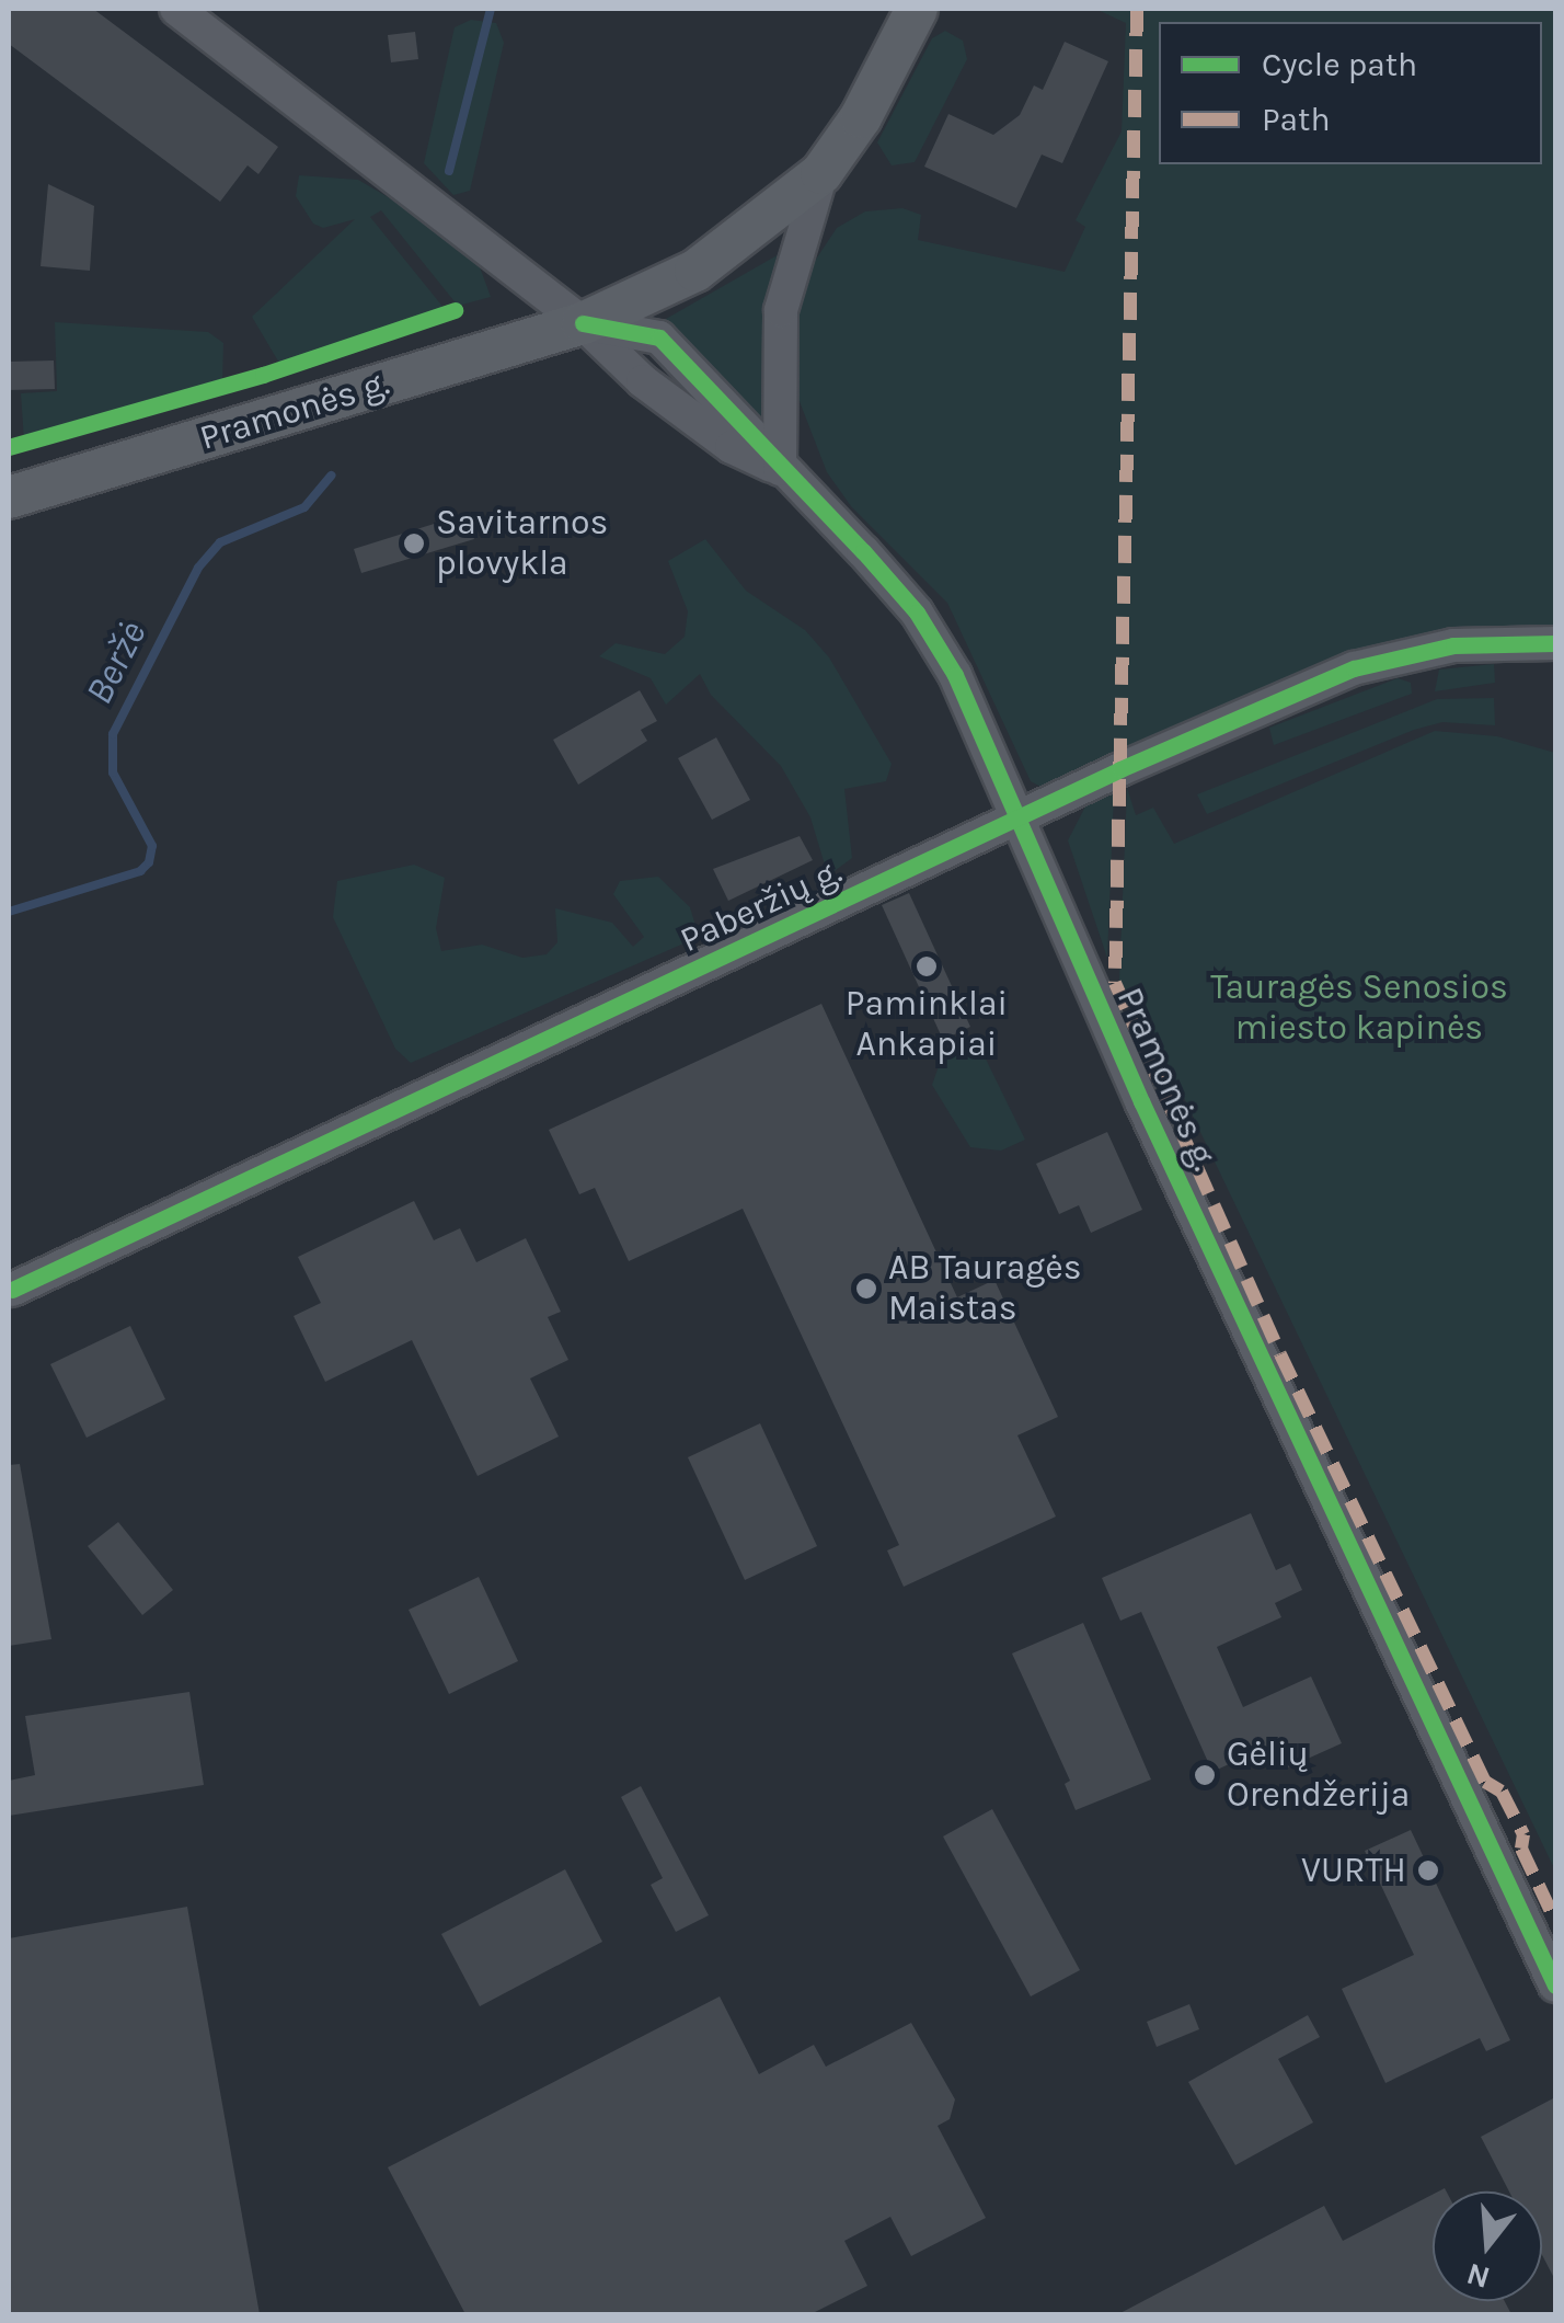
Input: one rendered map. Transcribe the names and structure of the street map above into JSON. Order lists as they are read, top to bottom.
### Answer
{
  "streets": {
    "main road": ["Pramonės g."],
    "street": ["Paberžių g."]
  },
  "crossings": [
    ["Pramonės g.", "Paberžių g."]
  ],
  "water": ["Beržė"],
  "parks": ["Tauragės Senosios miesto kapinės"],
  "places": [
    "Savitarnos plovykla",
    "Paminklai Ankapiai",
    "AB Tauragės Maistas",
    "Gėlių Orendžerija",
    "VURTH"
  ],
  "legend": ["Cycle path", "Path"],
  "north": "bottom"
}
